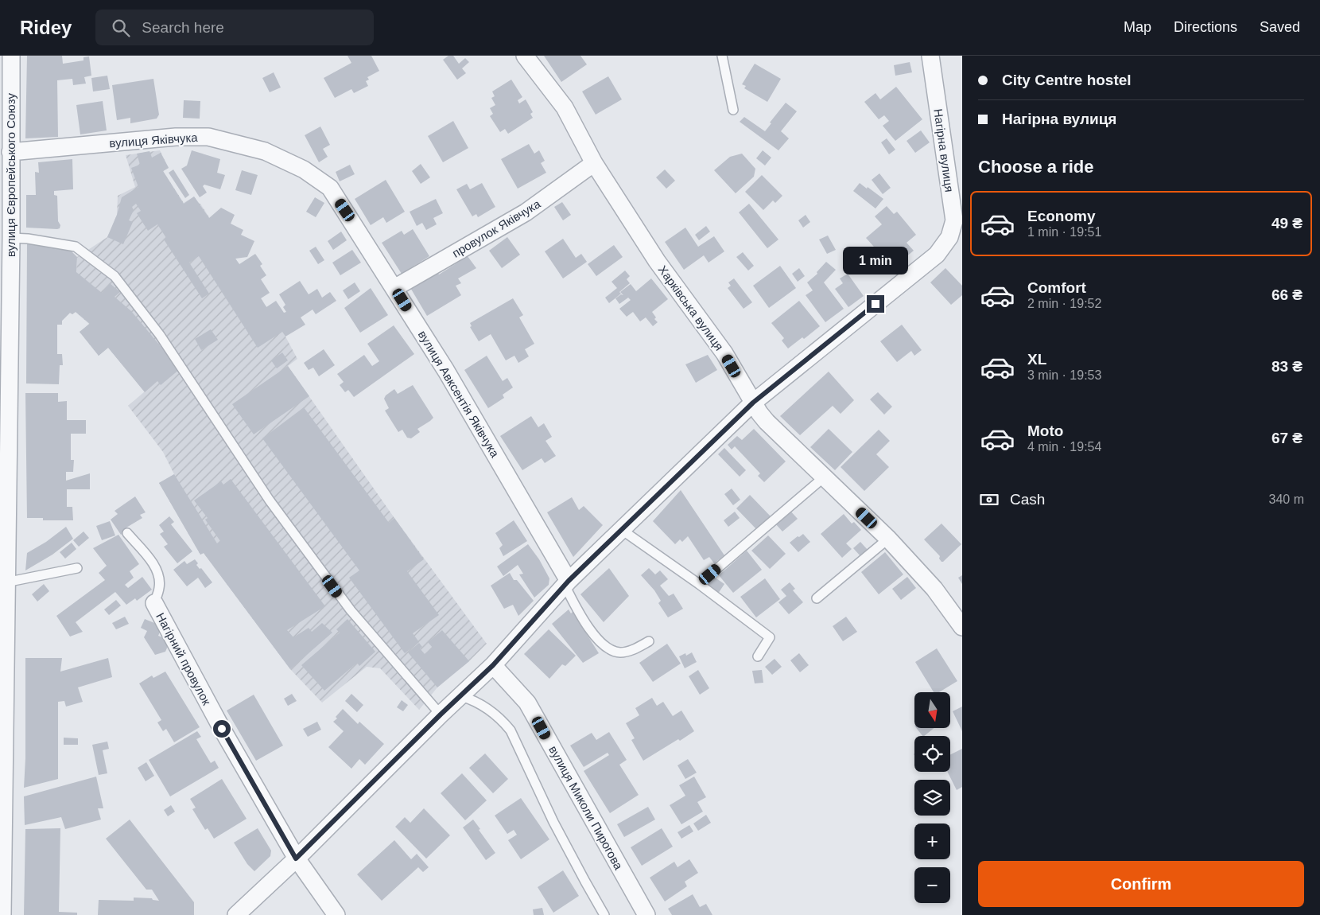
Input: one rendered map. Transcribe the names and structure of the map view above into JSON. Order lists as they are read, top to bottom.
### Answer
{
  "streets": {
    "street": [
      "вулиця Яківчука",
      "Нагірна вулиця",
      "вулиця Європейського Союзу",
      "провулок Яківчука",
      "Харківська вулиця",
      "вулиця Авксентія Яківчука",
      "Нагірний провулок",
      "вулиця Миколи Пирогова"
    ]
  },
  "crossings": [
    ["вулиця Яківчука", "вулиця Європейського Союзу"],
    ["вулиця Яківчука", "вулиця Авксентія Яківчука"],
    ["Нагірна вулиця", "Харківська вулиця"],
    ["Нагірна вулиця", "вулиця Авксентія Яківчука"],
    ["Нагірна вулиця", "Нагірний провулок"],
    ["Нагірна вулиця", "вулиця Миколи Пирогова"],
    ["провулок Яківчука", "Харківська вулиця"],
    ["провулок Яківчука", "вулиця Авксентія Яківчука"]
  ],
  "north": "bottom",
  "page": {
    "header": "Ridey",
    "search": "Search here",
    "nav": ["Map", "Directions", "Saved"],
    "banner": ["City Centre hostel", "Нагірна вулиця"],
    "heading": "Choose a ride",
    "list": [
      {
        "name": "Economy",
        "note": "1 min · 19:51",
        "value": "49 ₴"
      },
      {
        "name": "Comfort",
        "note": "2 min · 19:52",
        "value": "66 ₴"
      },
      {
        "name": "XL",
        "note": "3 min · 19:53",
        "value": "83 ₴"
      },
      {
        "name": "Moto",
        "note": "4 min · 19:54",
        "value": "67 ₴"
      }
    ],
    "bubble": "1 min",
    "pay": ["Cash", "340 m"],
    "map_buttons": ["+", "−"],
    "buttons": "Confirm"
  }
}
